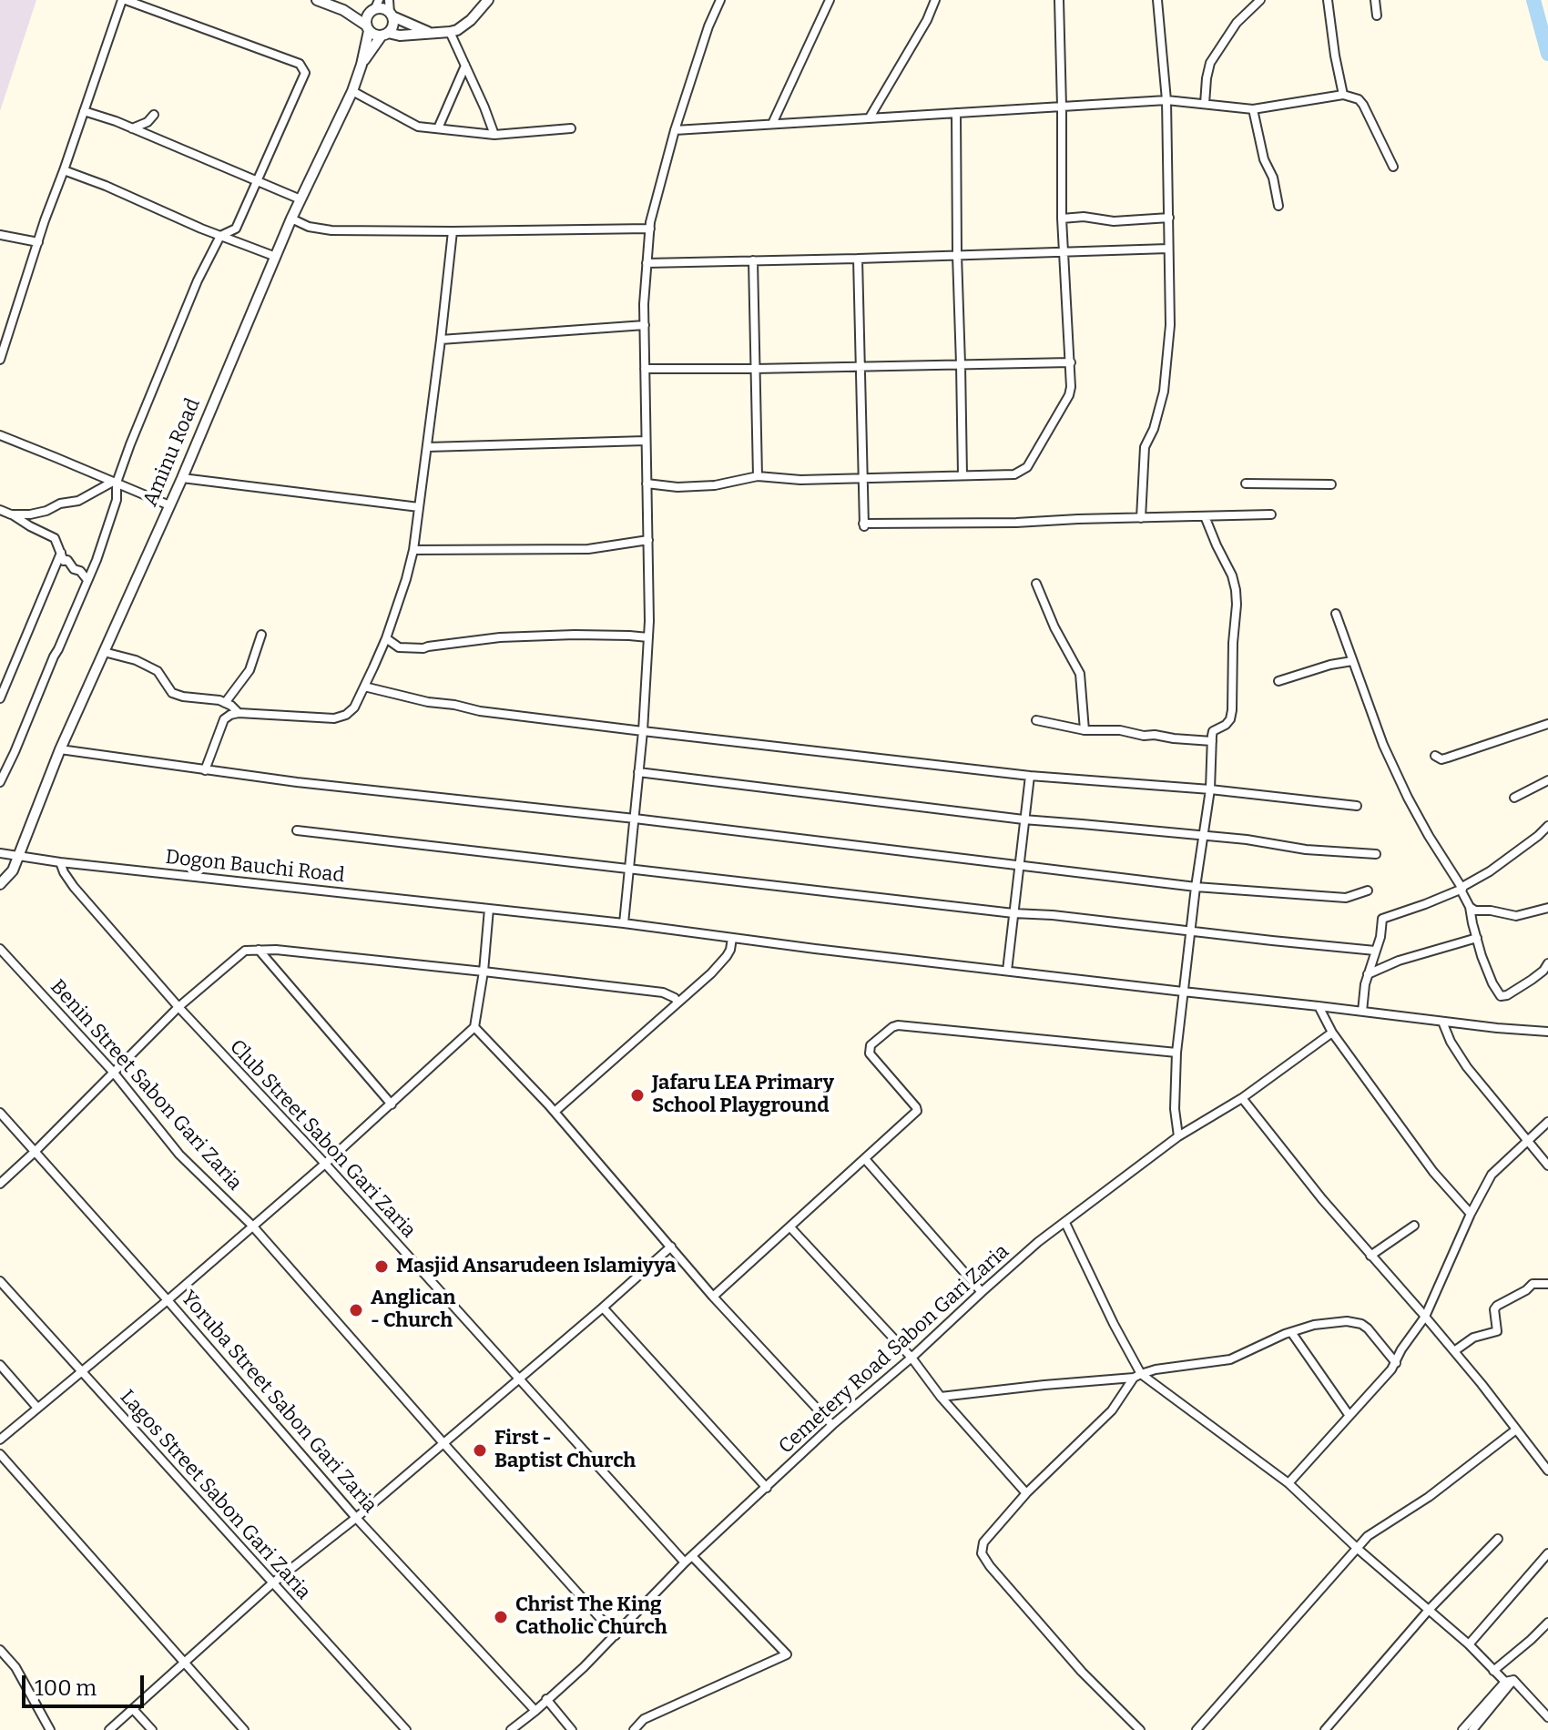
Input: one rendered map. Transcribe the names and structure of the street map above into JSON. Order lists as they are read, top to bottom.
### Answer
{
  "streets": {
    "street": [
      "Aminu Road",
      "Dogon Bauchi Road",
      "Benin Street Sabon Gari Zaria",
      "Club Street Sabon Gari Zaria",
      "Cemetery Road Sabon Gari Zaria",
      "Yoruba Street Sabon Gari Zaria",
      "Lagos Street Sabon Gari Zaria"
    ]
  },
  "crossings": [
    ["Aminu Road", "Dogon Bauchi Road"],
    ["Dogon Bauchi Road", "Club Street Sabon Gari Zaria"],
    ["Benin Street Sabon Gari Zaria", "Cemetery Road Sabon Gari Zaria"],
    ["Club Street Sabon Gari Zaria", "Cemetery Road Sabon Gari Zaria"],
    ["Cemetery Road Sabon Gari Zaria", "Yoruba Street Sabon Gari Zaria"]
  ],
  "places": [
    "Jafaru LEA Primary School Playground",
    "Masjid Ansarudeen Islamiyya",
    "Anglican - Church",
    "First - Baptist Church",
    "Christ The King Catholic Church"
  ],
  "scale_bar": "100 m"
}
